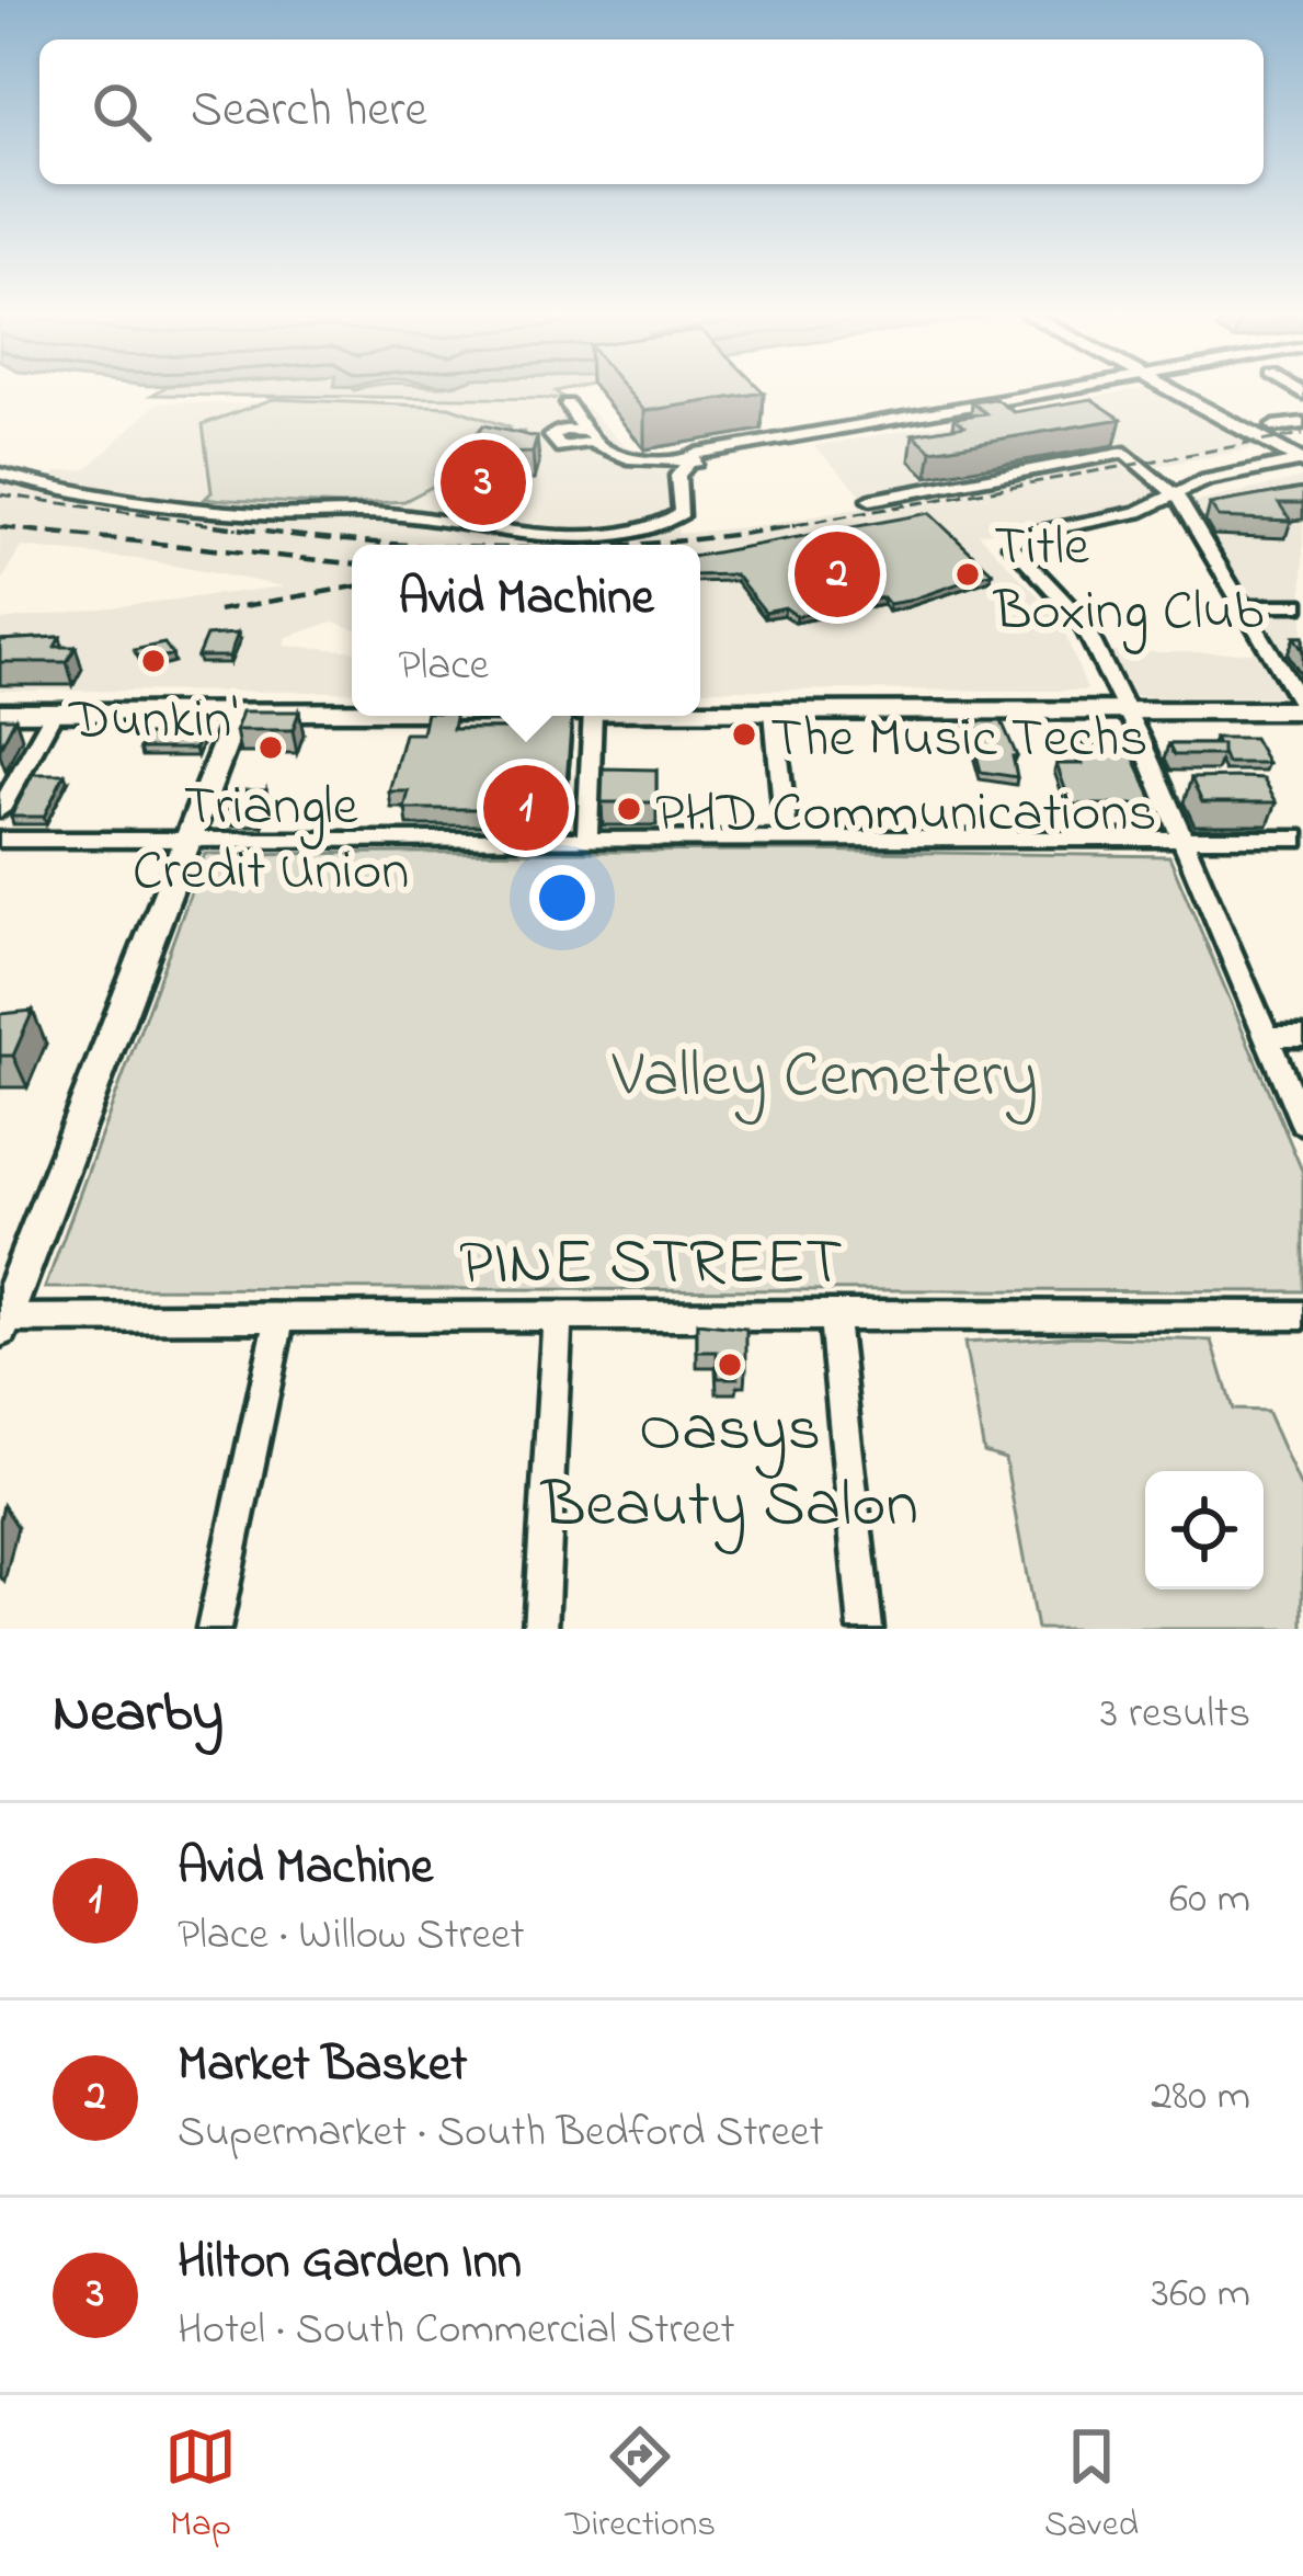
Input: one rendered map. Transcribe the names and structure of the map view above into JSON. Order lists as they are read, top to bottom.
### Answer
{
  "streets": {
    "street": ["PINE STREET"]
  },
  "parks": ["Valley Cemetery"],
  "places": [
    "Title Boxing Club",
    "Dunkin'",
    "The Music Techs",
    "Triangle Credit Union",
    "PHD Communications",
    "Oasys Beauty Salon"
  ],
  "page": {
    "search": "Search here",
    "pins": ["3", "2", "1"],
    "popup": ["Avid Machine", "Place"],
    "heading": ["Nearby", "3 results"],
    "list": [
      {
        "mark": "1",
        "name": "Avid Machine",
        "note": "Place · Willow Street",
        "value": "60 m"
      },
      {
        "mark": "2",
        "name": "Market Basket",
        "note": "Supermarket · South Bedford Street",
        "value": "280 m"
      },
      {
        "mark": "3",
        "name": "Hilton Garden Inn",
        "note": "Hotel · South Commercial Street",
        "value": "360 m"
      }
    ],
    "nav": ["Map", "Directions", "Saved"]
  }
}
